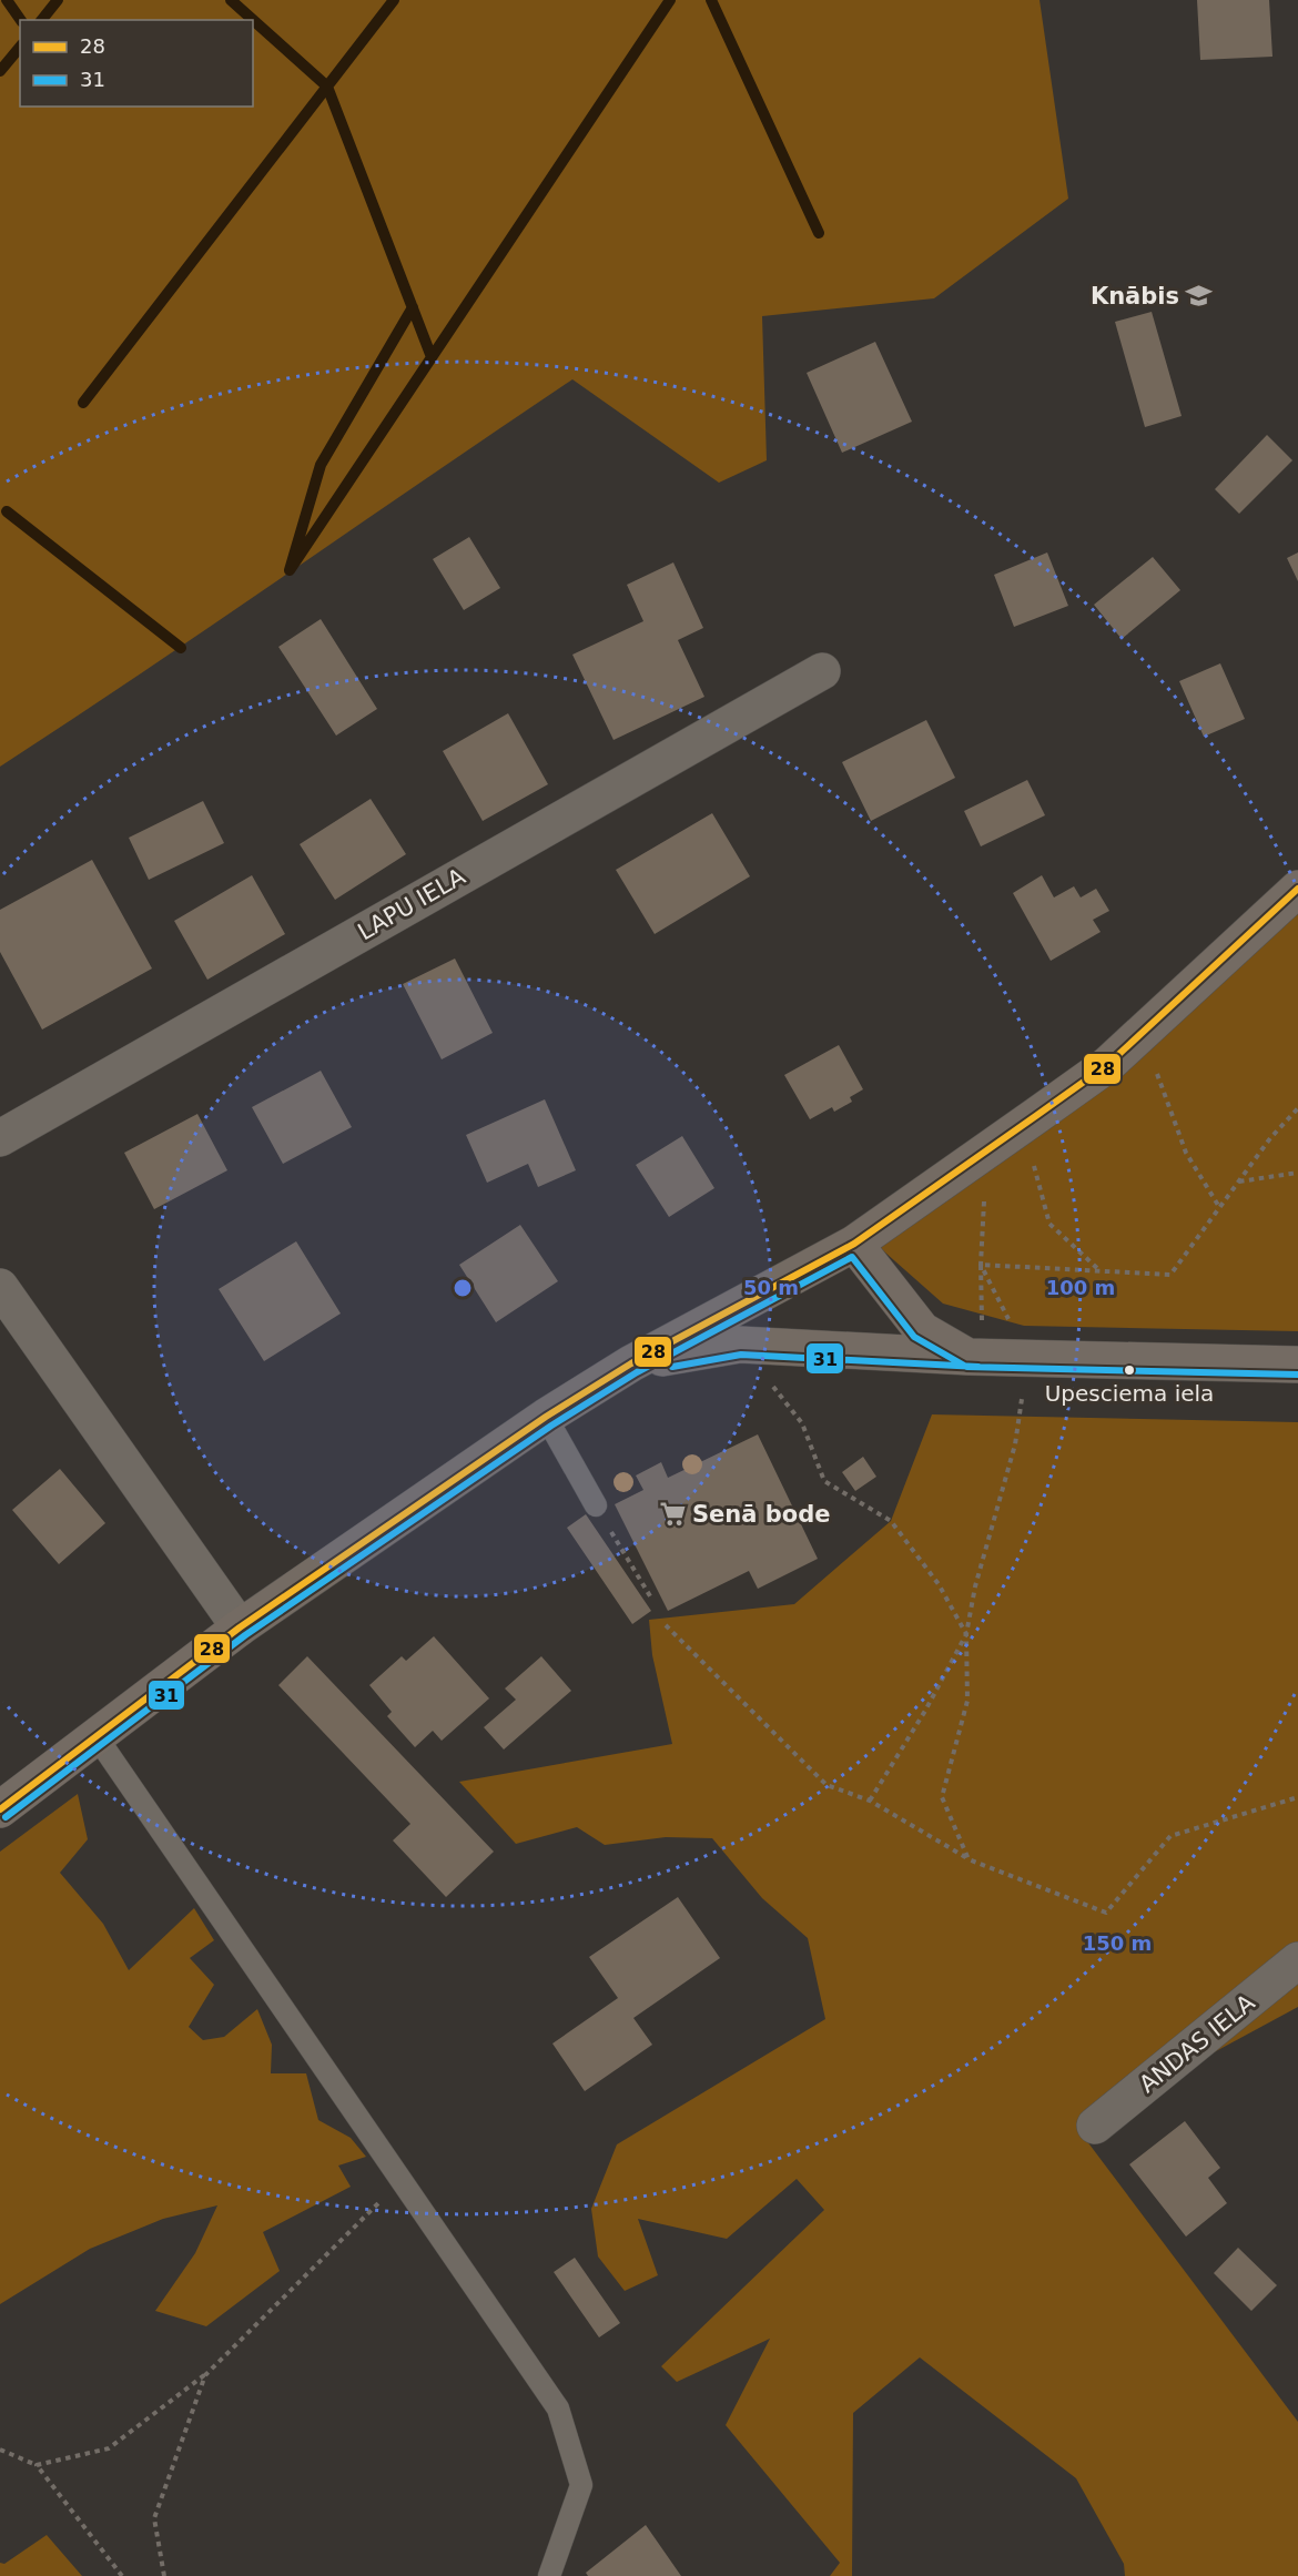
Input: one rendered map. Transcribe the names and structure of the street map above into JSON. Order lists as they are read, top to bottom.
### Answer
{
  "streets": {
    "street": ["LAPU IELA", "ANDAS IELA"]
  },
  "places": {
    "school or university": ["Knābis"],
    "other": ["Upesciema iela"],
    "supermarket": ["Senā bode"]
  },
  "lines": ["transit line 28", "transit line 31"],
  "legend": ["28", "31"],
  "rings": ["50 m", "100 m", "150 m"]
}
